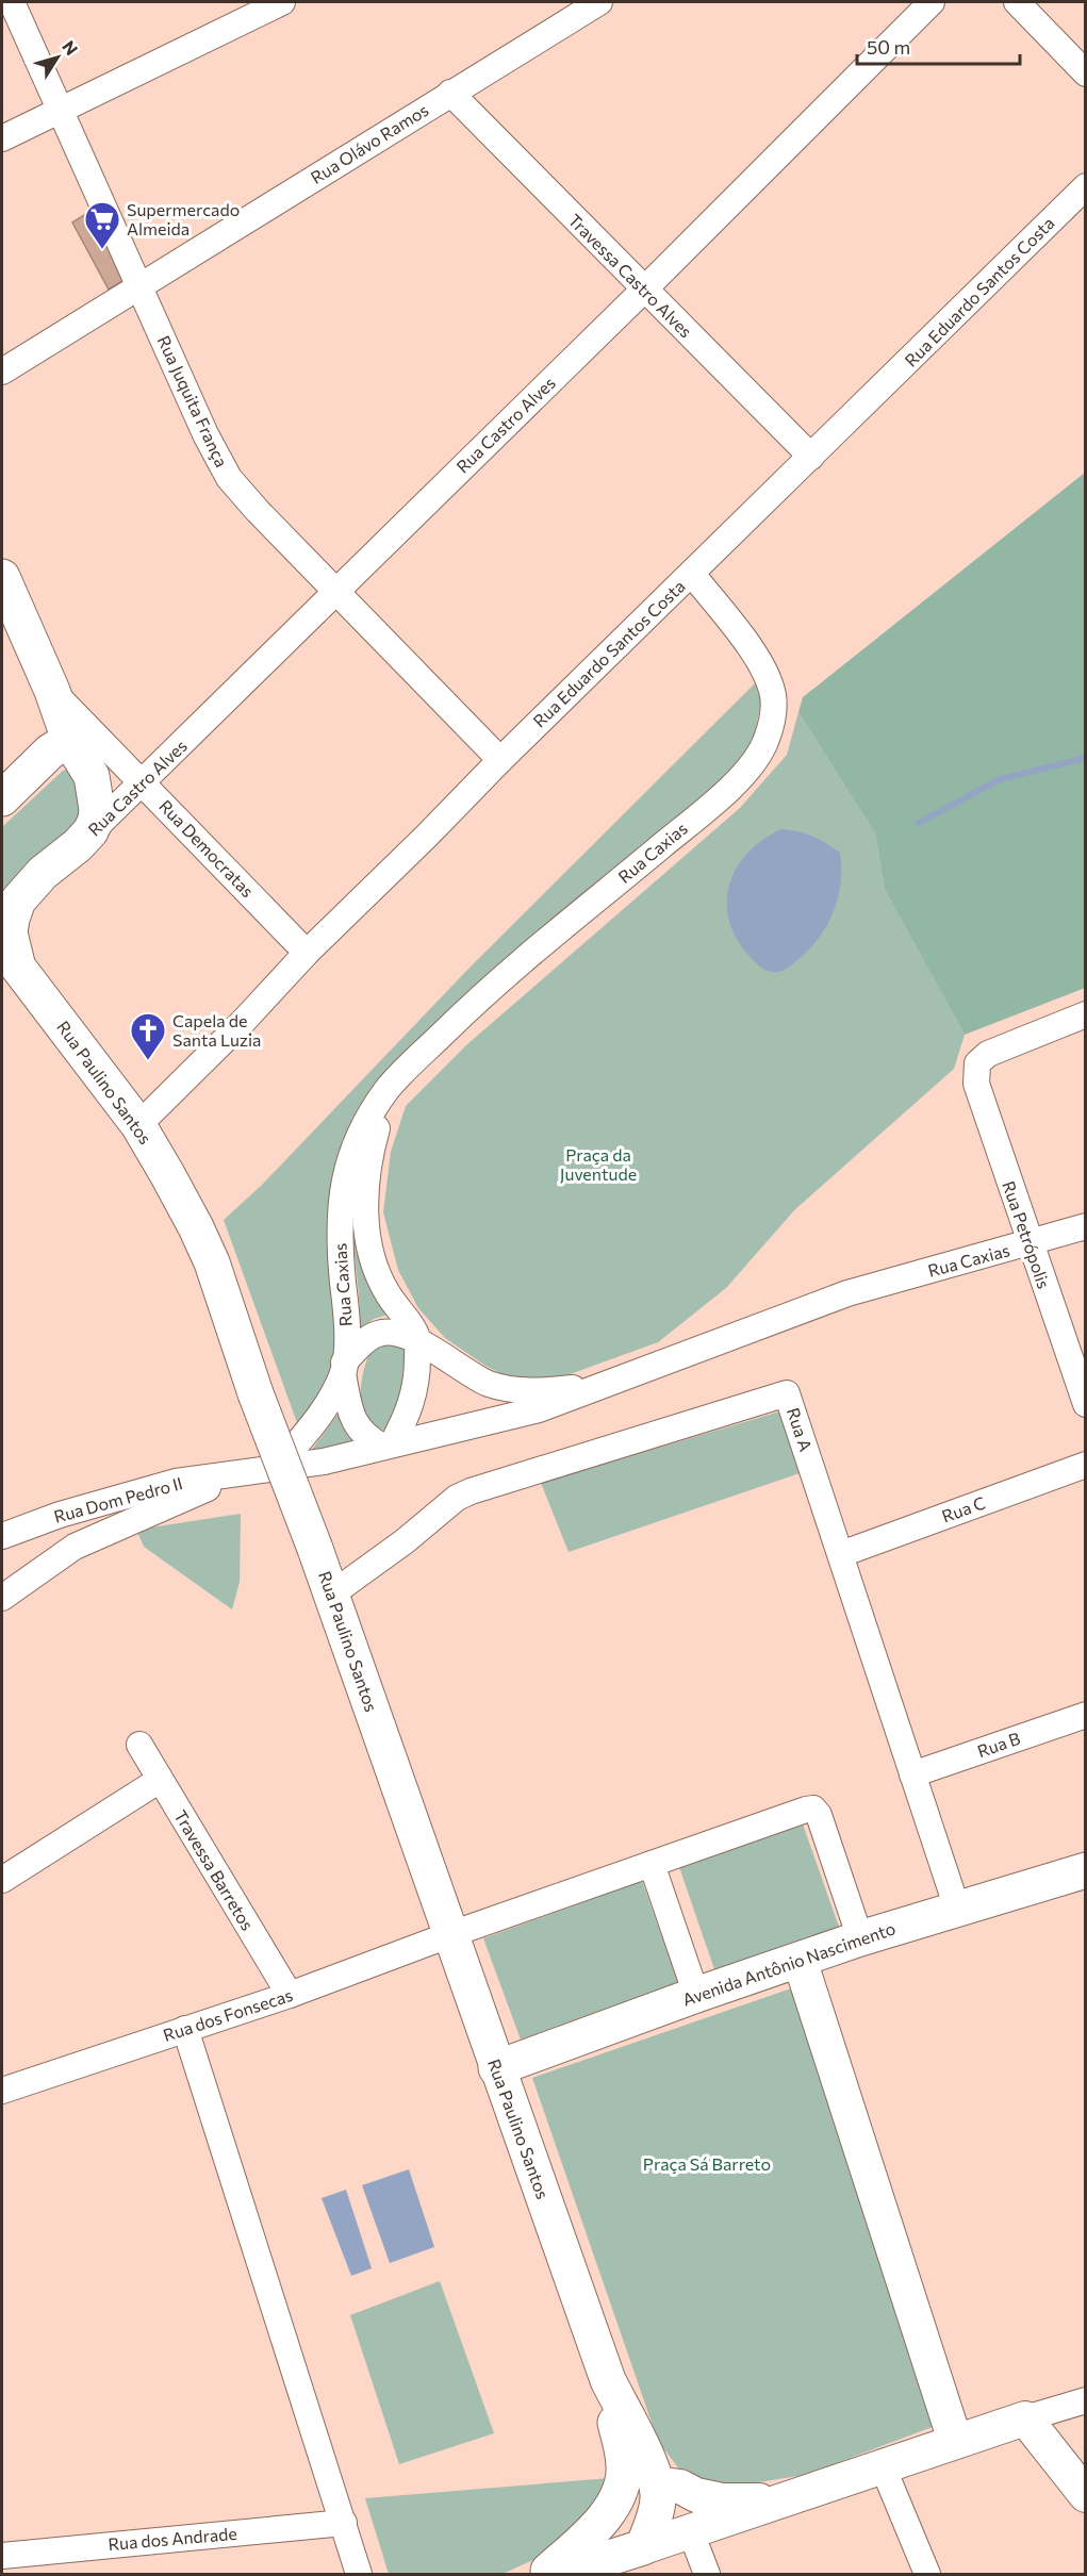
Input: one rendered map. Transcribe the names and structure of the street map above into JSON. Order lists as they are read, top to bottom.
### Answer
{
  "streets": {
    "main road": ["Rua Paulino Santos", "Avenida Antônio Nascimento"],
    "street": [
      "Rua Olávo Ramos",
      "Travessa Castro Alves",
      "Rua Eduardo Santos Costa",
      "Rua Juquita França",
      "Rua Castro Alves",
      "Rua Democratas",
      "Rua Caxias",
      "Rua Petrópolis",
      "Rua A",
      "Rua Dom Pedro II",
      "Rua C",
      "Rua B",
      "Travessa Barretos",
      "Rua dos Fonsecas",
      "Rua dos Andrade"
    ]
  },
  "crossings": [
    ["Rua Olávo Ramos", "Travessa Castro Alves"],
    ["Rua Olávo Ramos", "Rua Juquita França"],
    ["Travessa Castro Alves", "Rua Eduardo Santos Costa"],
    ["Travessa Castro Alves", "Rua Castro Alves"],
    ["Rua Eduardo Santos Costa", "Rua Juquita França"],
    ["Rua Eduardo Santos Costa", "Rua Democratas"],
    ["Rua Eduardo Santos Costa", "Rua Caxias"],
    ["Rua Eduardo Santos Costa", "Rua Paulino Santos"],
    ["Rua Juquita França", "Rua Castro Alves"],
    ["Rua Castro Alves", "Rua Democratas"],
    ["Rua Caxias", "Rua Petrópolis"],
    ["Rua Caxias", "Rua Dom Pedro II"],
    ["Rua Paulino Santos", "Rua A"],
    ["Rua Paulino Santos", "Avenida Antônio Nascimento"],
    ["Rua Paulino Santos", "Rua dos Fonsecas"],
    ["Rua A", "Rua C"],
    ["Rua A", "Rua B"],
    ["Rua A", "Avenida Antônio Nascimento"],
    ["Travessa Barretos", "Rua dos Fonsecas"]
  ],
  "parks": ["Praça da Juventude", "Praça Sá Barreto"],
  "places": {
    "supermarket": ["Supermercado Almeida"],
    "church": ["Capela de Santa Luzia"]
  },
  "scale_bar": "50 m",
  "north": "top right"
}
